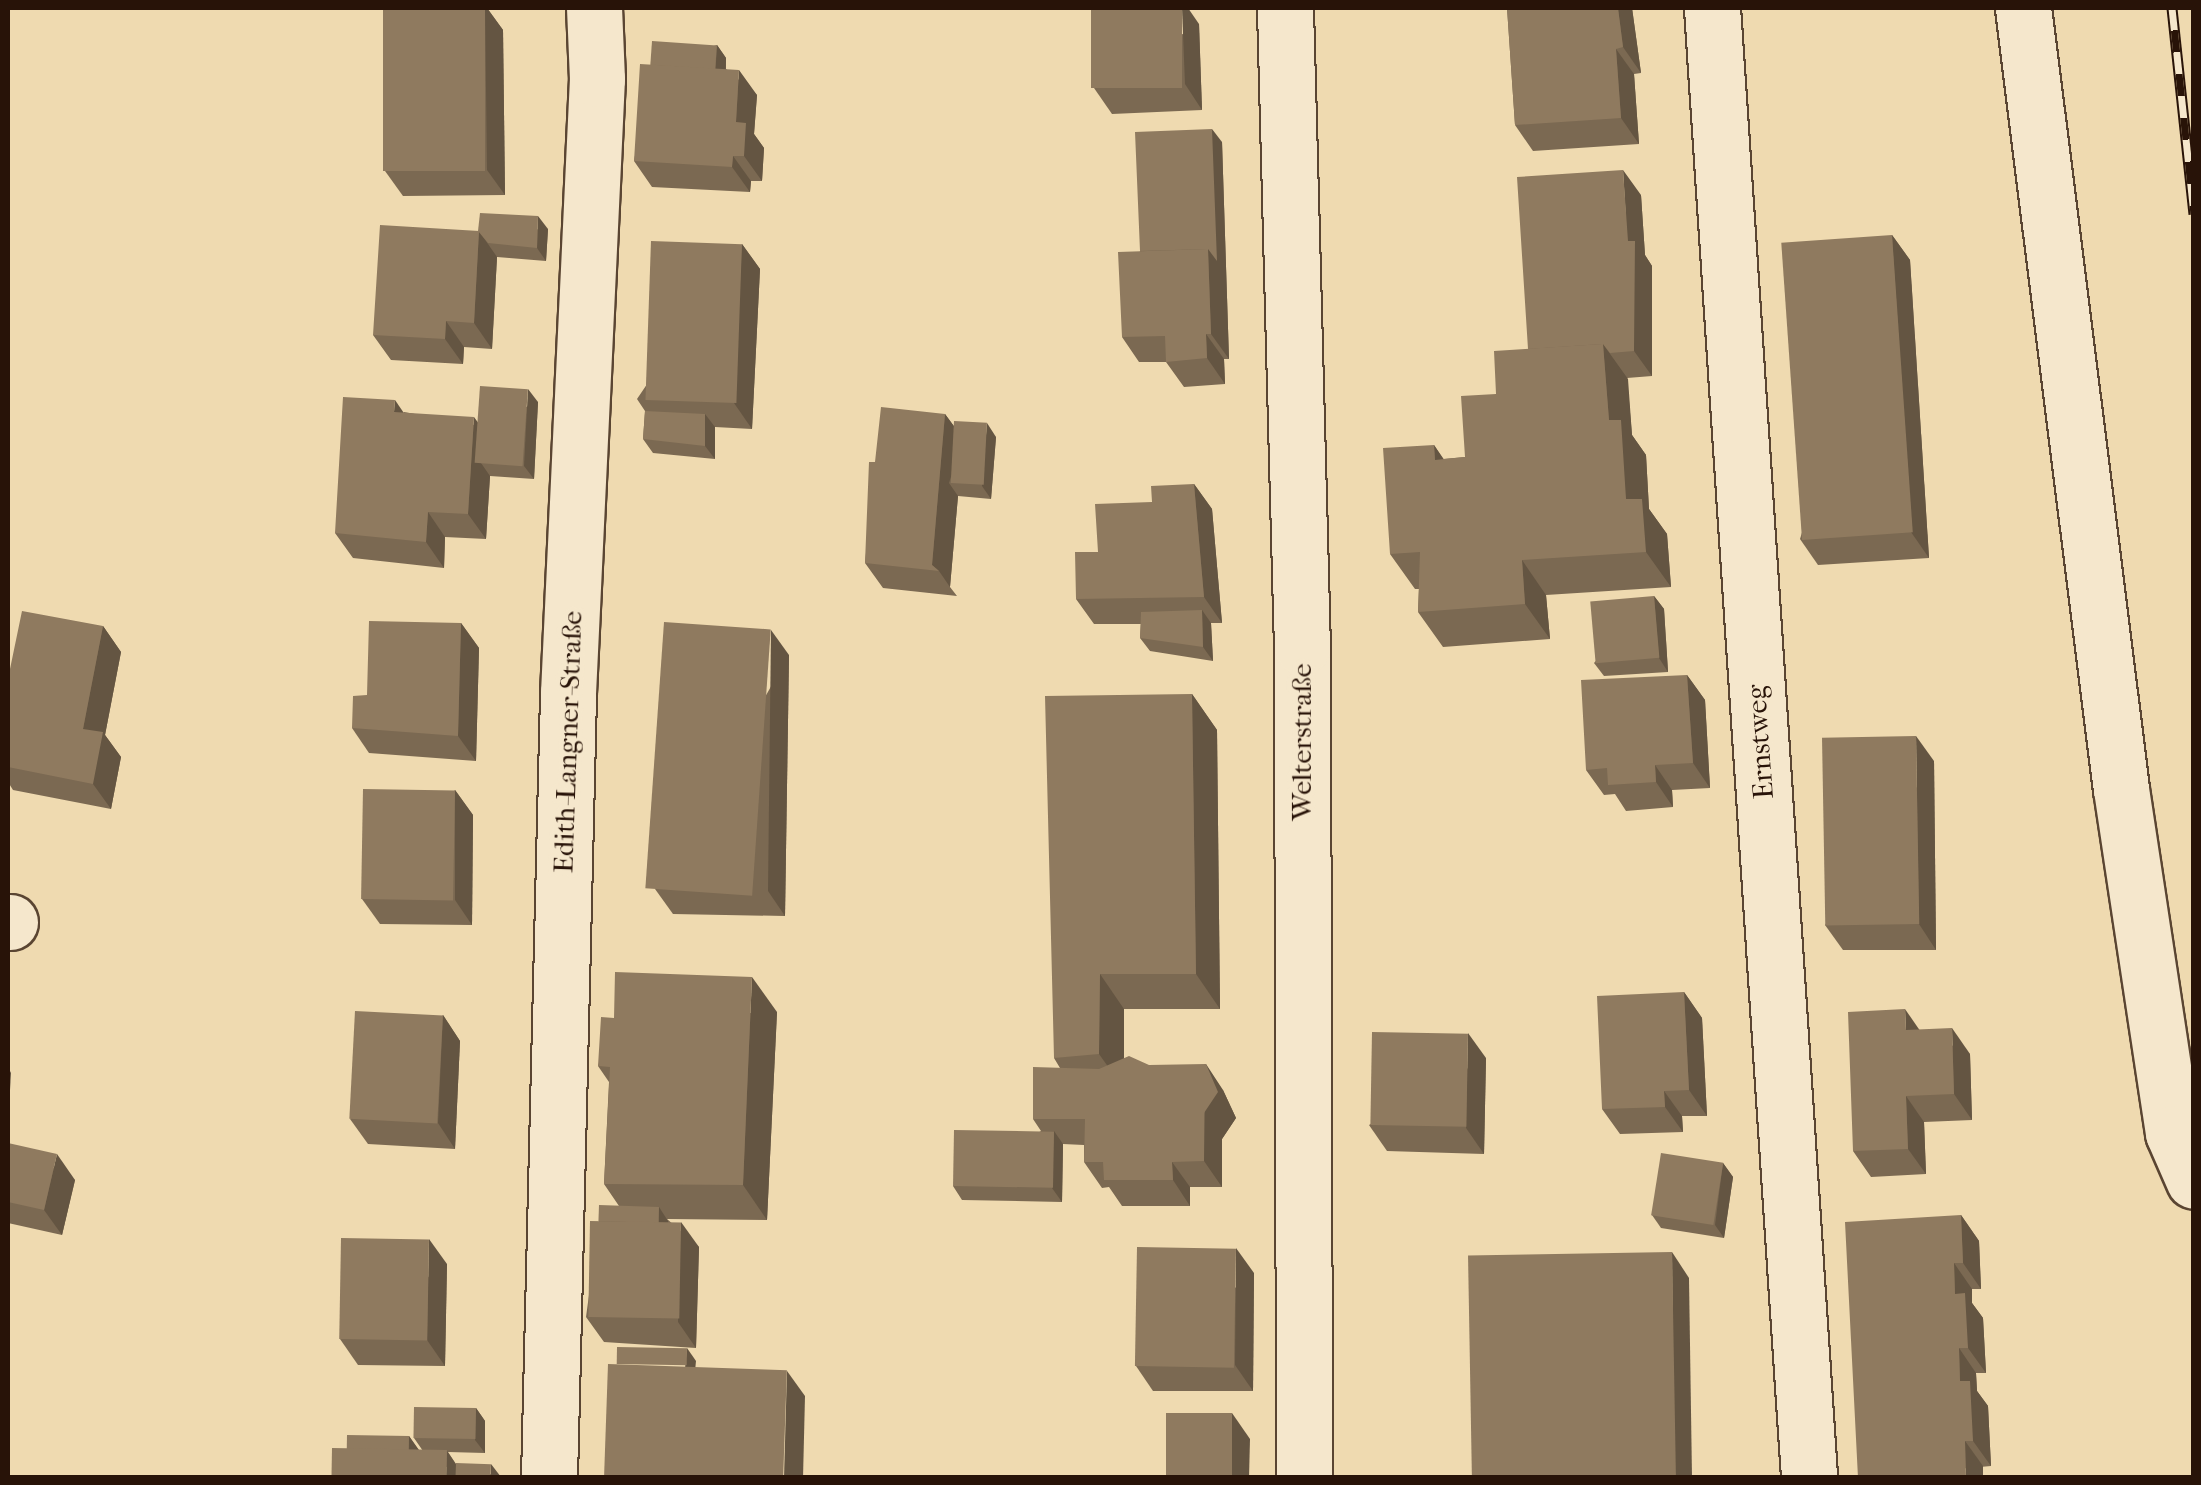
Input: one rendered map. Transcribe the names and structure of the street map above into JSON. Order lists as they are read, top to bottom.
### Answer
{
  "streets": {
    "street": ["Edith-Langner-Straße", "Welterstraße", "Ernstweg"]
  }
}
